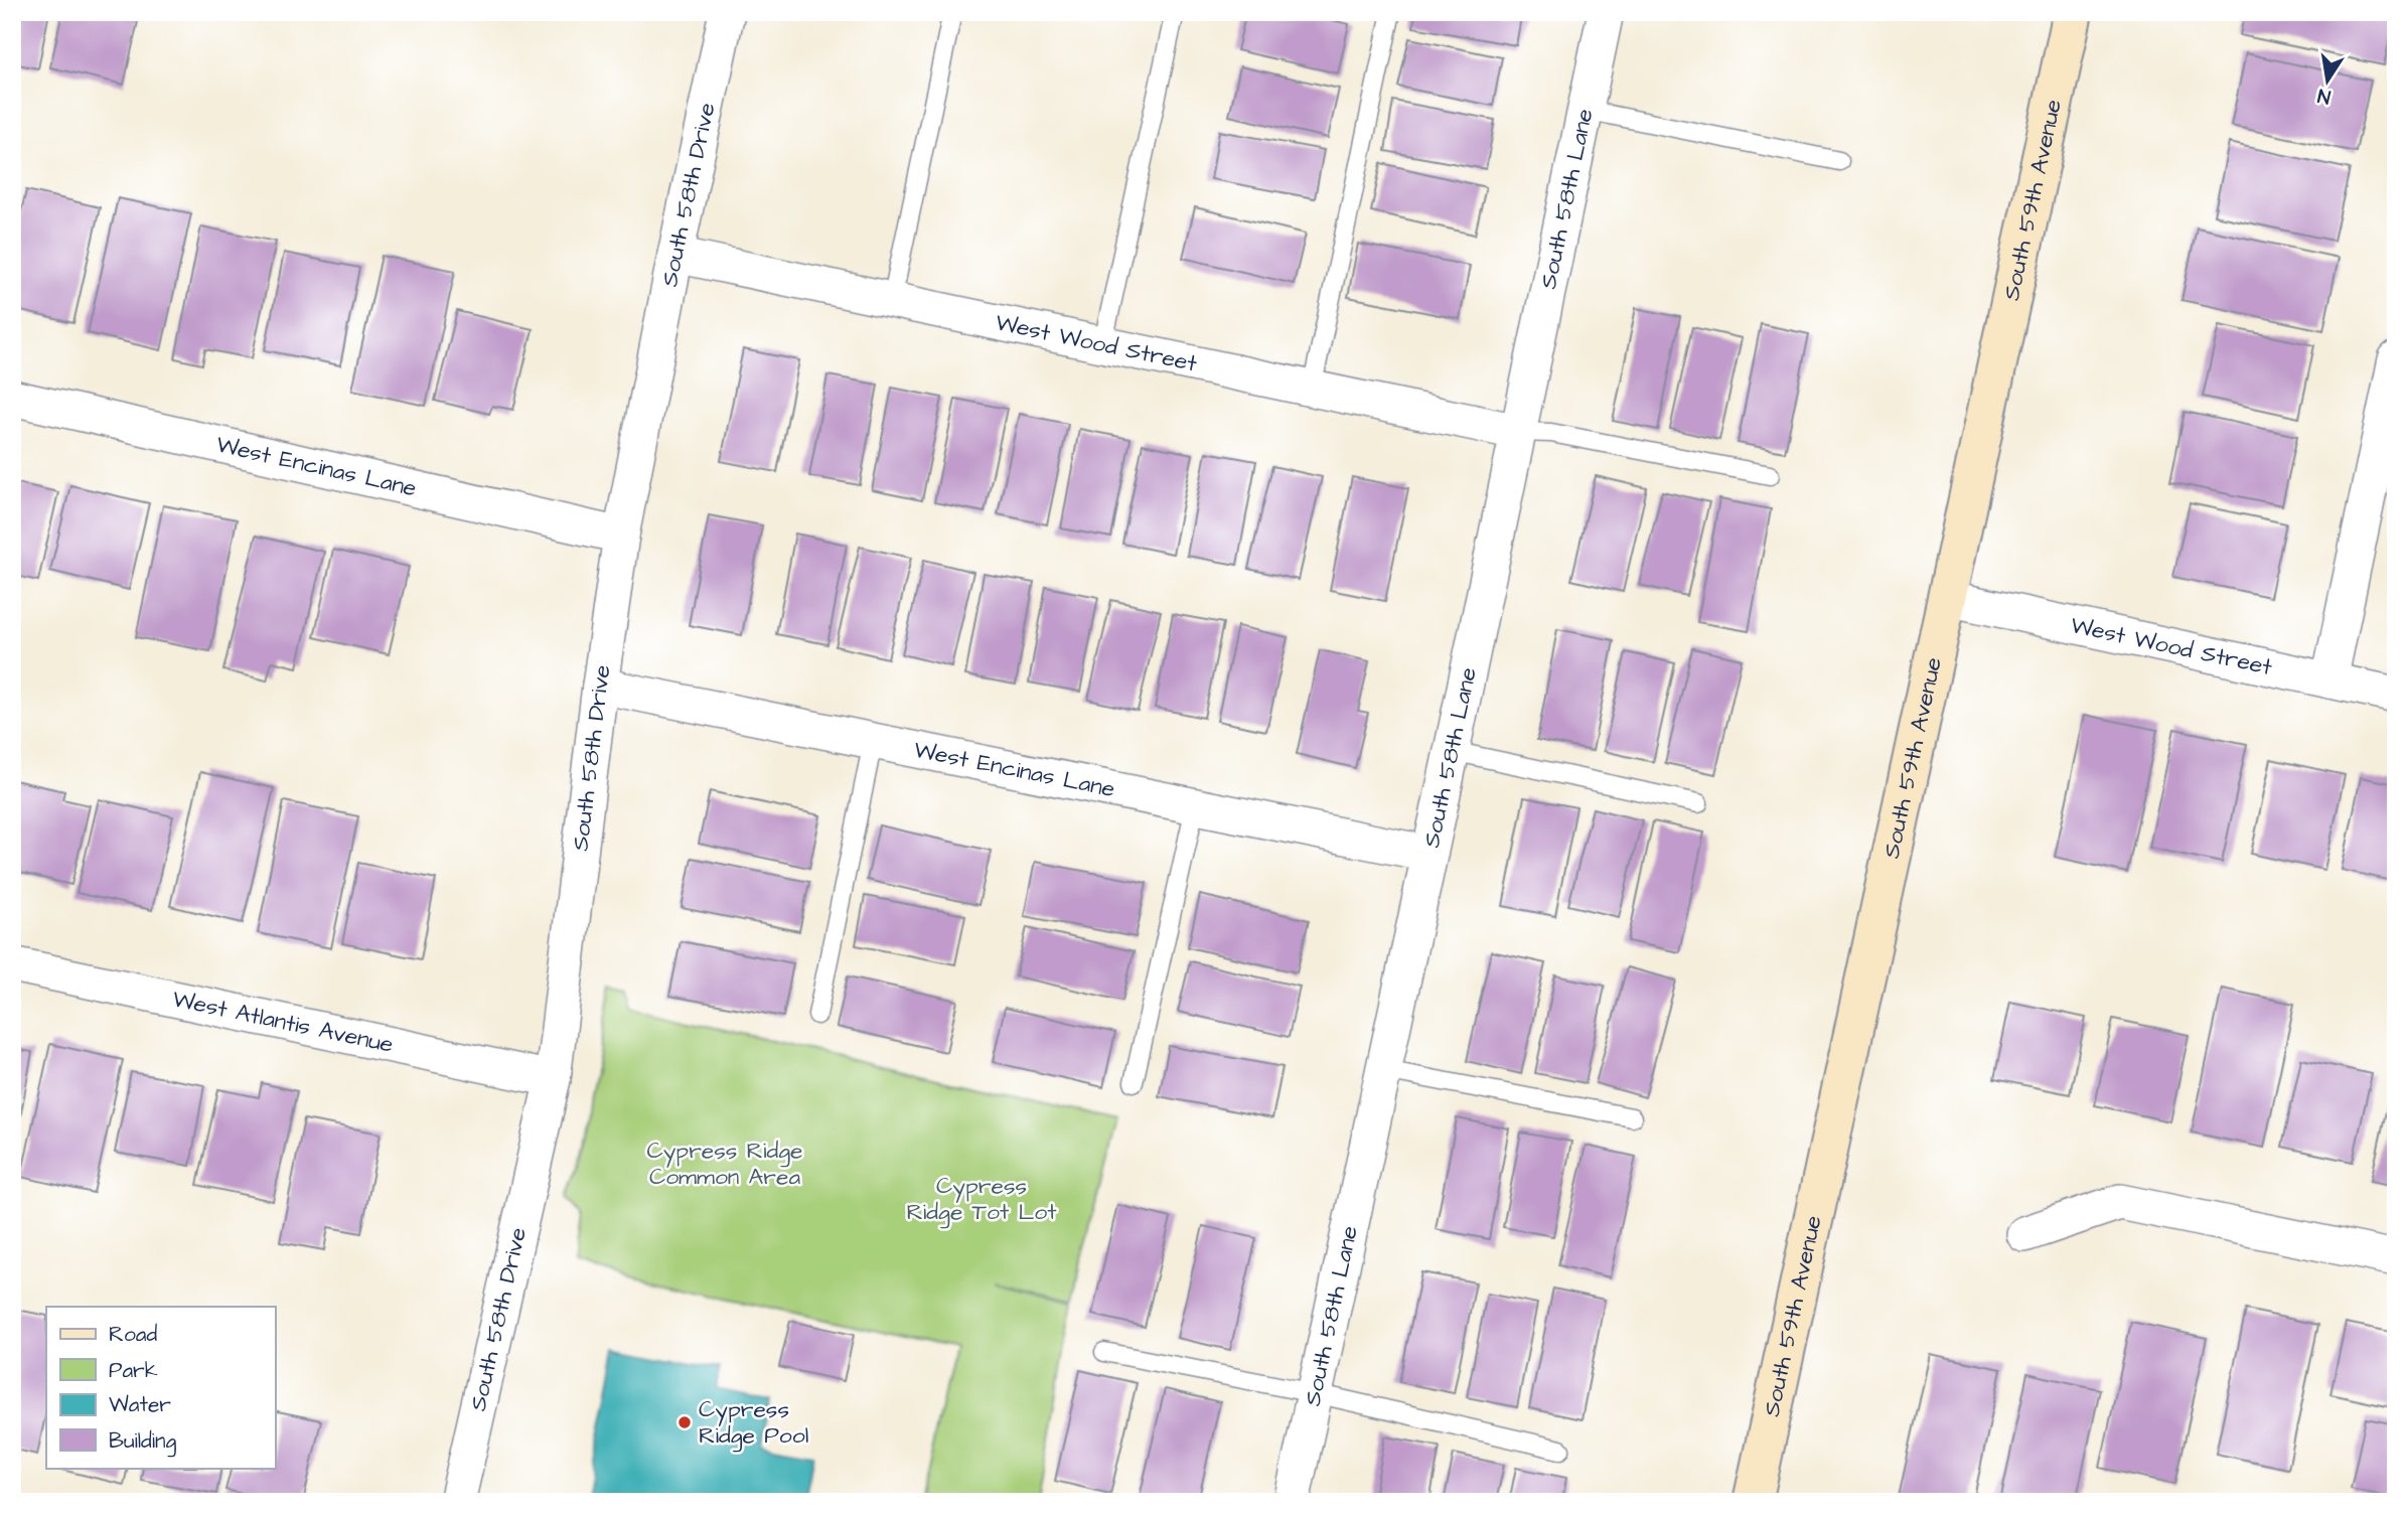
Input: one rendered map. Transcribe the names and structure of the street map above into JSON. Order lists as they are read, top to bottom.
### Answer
{
  "streets": {
    "main road": ["South 59th Avenue"],
    "street": [
      "South 58th Drive",
      "South 58th Lane",
      "West Wood Street",
      "West Encinas Lane",
      "West Atlantis Avenue"
    ]
  },
  "crossings": [
    ["South 58th Drive", "West Wood Street"],
    ["South 58th Drive", "West Encinas Lane"],
    ["South 58th Drive", "West Atlantis Avenue"],
    ["South 58th Lane", "West Wood Street"],
    ["South 58th Lane", "West Encinas Lane"],
    ["South 59th Avenue", "West Wood Street"]
  ],
  "parks": ["Cypress Ridge Common Area", "Cypress Ridge Tot Lot"],
  "places": ["Cypress Ridge Pool"],
  "legend": [
    "Road",
    "Park",
    "Water",
    "Building"
  ],
  "north": "bottom"
}
